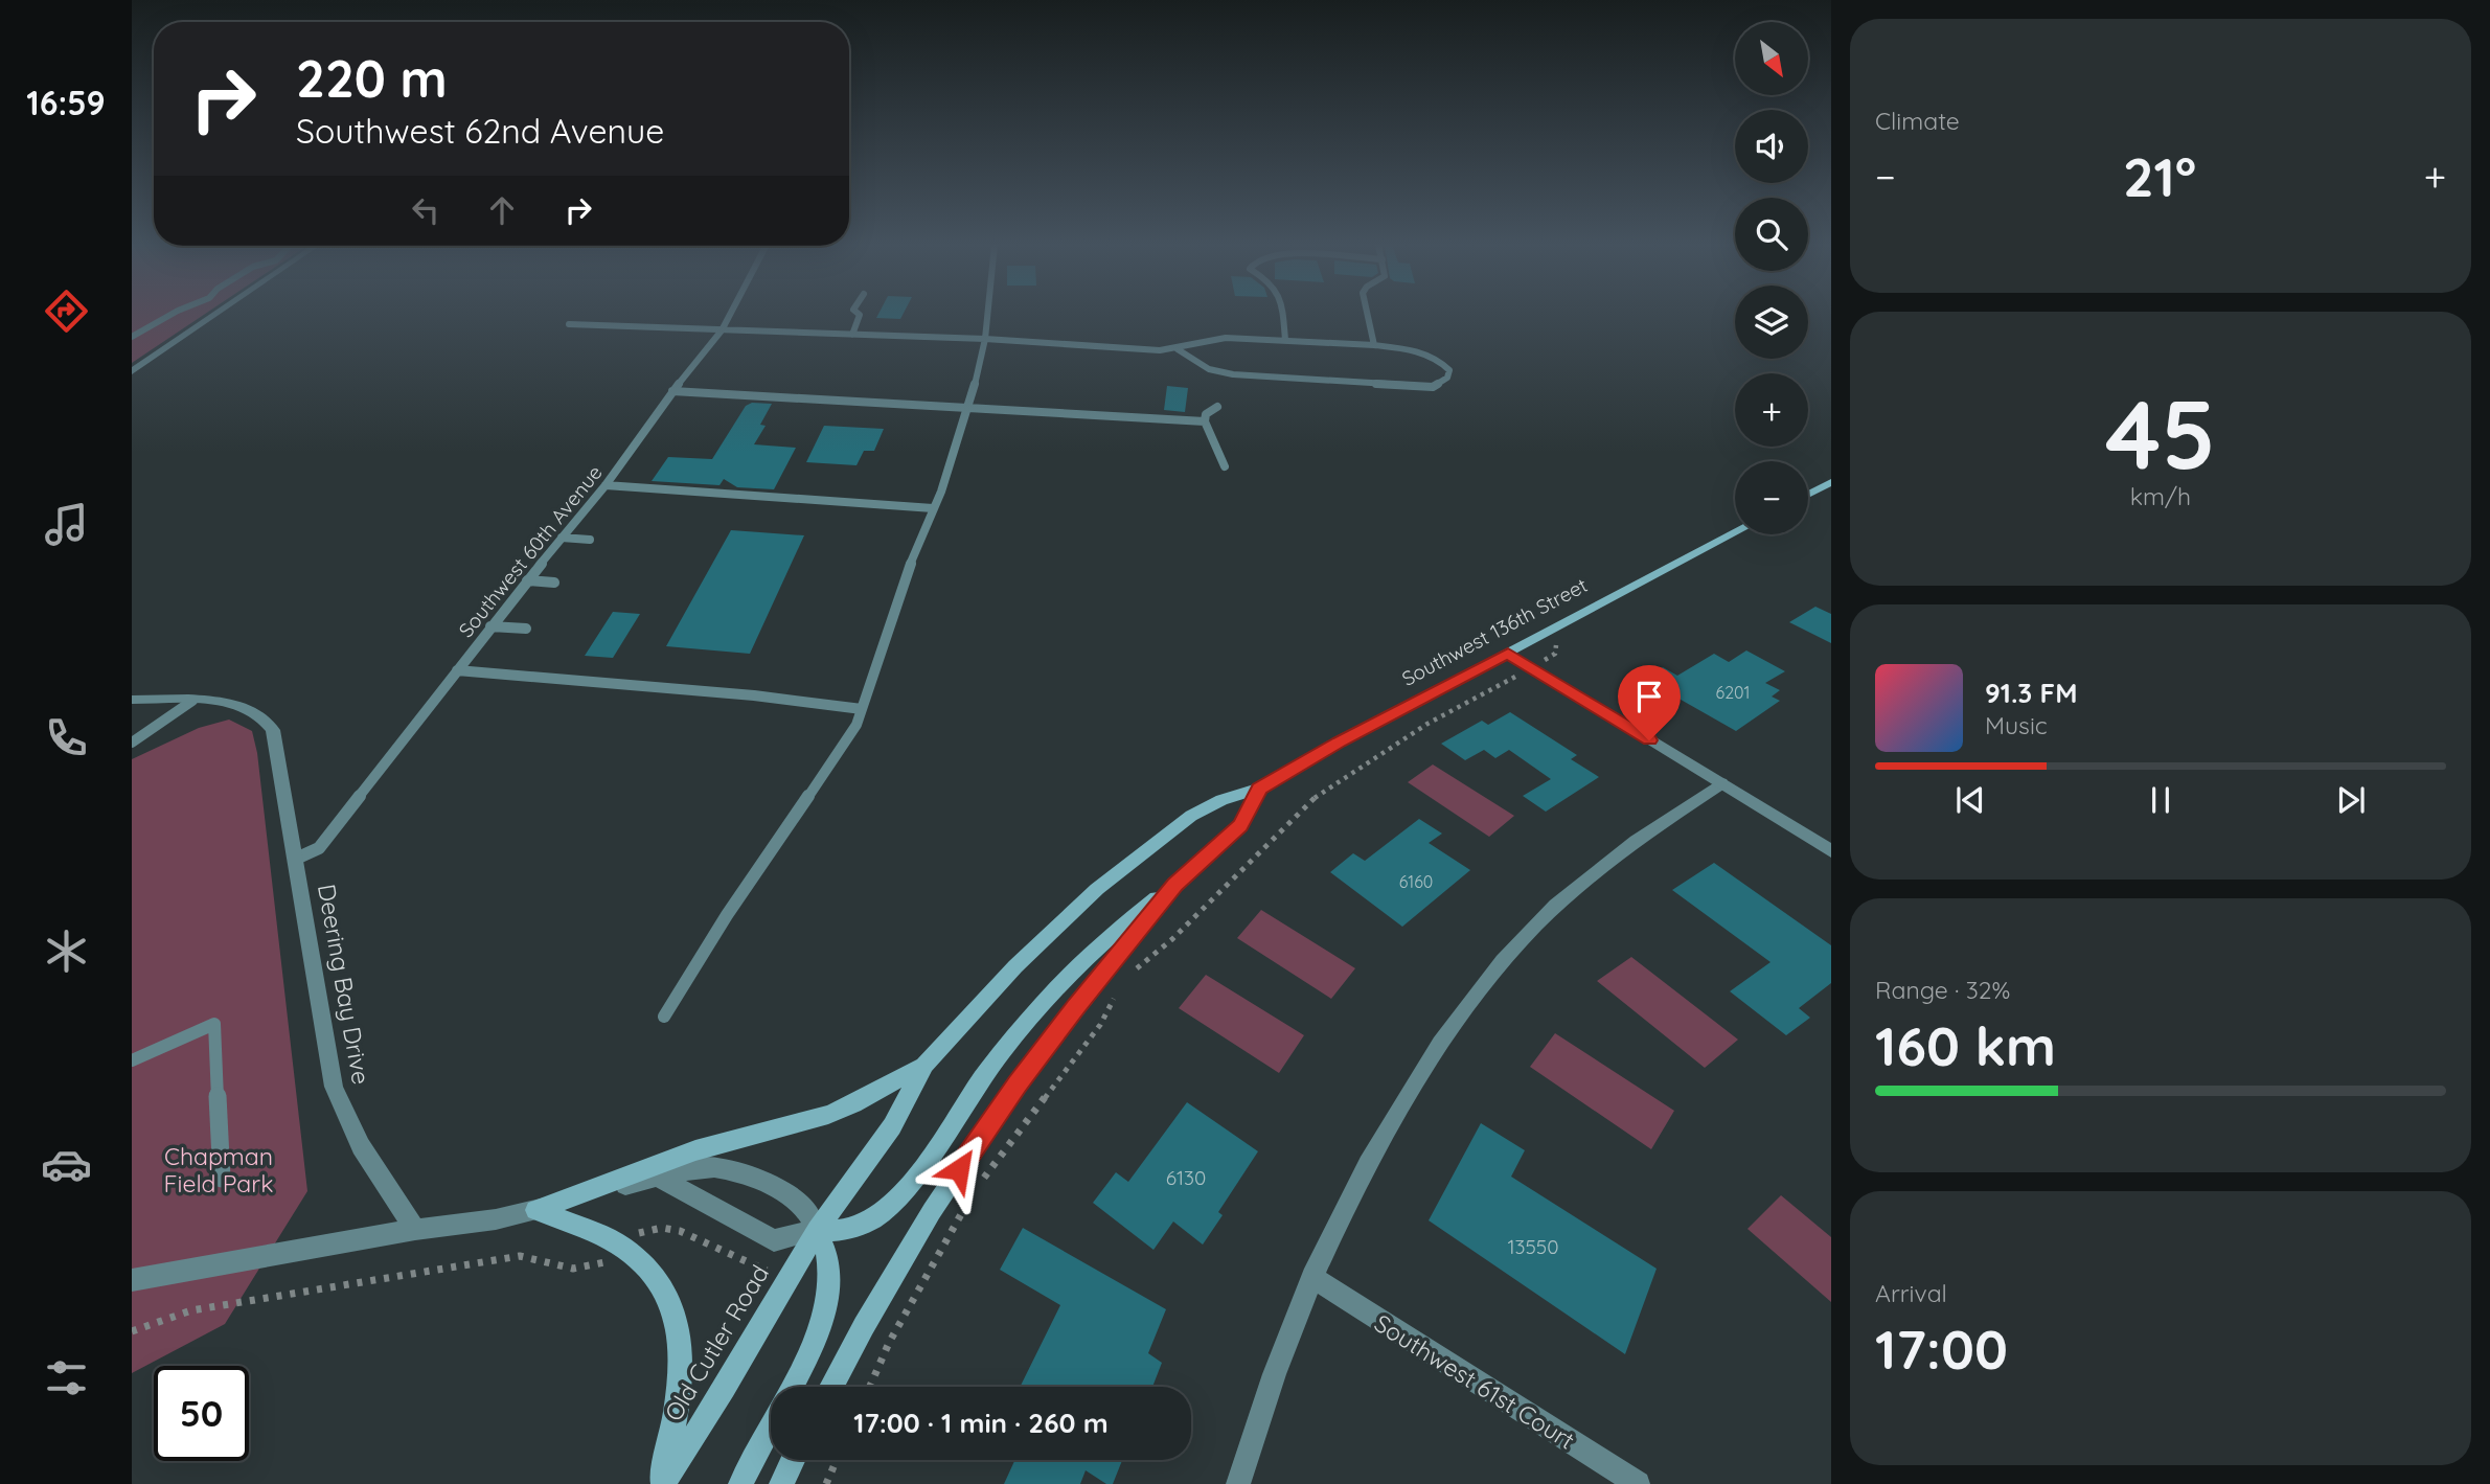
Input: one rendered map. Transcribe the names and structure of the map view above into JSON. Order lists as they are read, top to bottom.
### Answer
{
  "streets": {
    "main road": ["Southwest 136th Street", "Old Cutler Road"],
    "street": ["Deering Bay Drive", "Southwest 61st Court"],
    "lane": ["Southwest 60th Avenue"]
  },
  "crossings": [
    ["Southwest 60th Avenue", "Deering Bay Drive"],
    ["Southwest 136th Street", "Old Cutler Road"]
  ],
  "parks": ["Chapman Field Park"],
  "house_numbers": [
    "6201",
    "6160",
    "6130",
    "13550"
  ],
  "north": "bottom right",
  "page": {
    "tabs": "16:59",
    "tile": [
      "Climate",
      ["45", "km/h"],
      ["Range · 32%", "160 km"],
      ["Arrival", "17:00"]
    ],
    "map_buttons": ["+", "−"],
    "turn": ["220 m", "Southwest 62nd Avenue"],
    "heat": ["−", "21°", "+"],
    "song": ["91.3 FM", "Music"],
    "limit": "50",
    "trip": "17:00 · 1 min · 260 m"
  }
}
